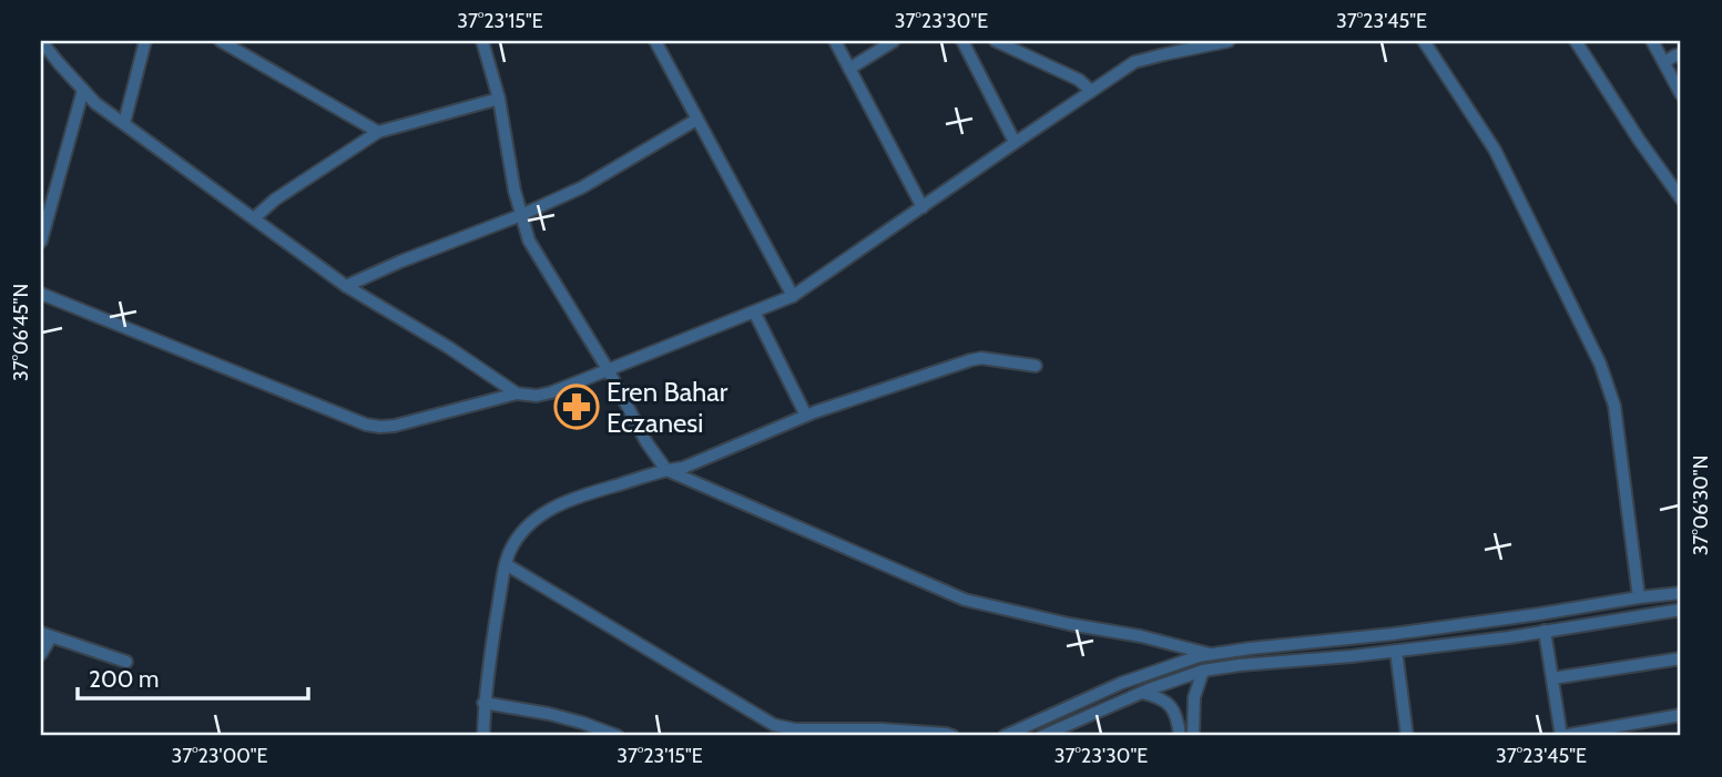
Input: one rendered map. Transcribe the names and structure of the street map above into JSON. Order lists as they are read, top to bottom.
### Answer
{
  "places": {
    "pharmacy": ["Eren Bahar Eczanesi"]
  },
  "scale_bar": "200 m",
  "coordinates": [
    "37°23'15\"E",
    "37°23'30\"E",
    "37°23'45\"E",
    "37°06'45\"N",
    "37°06'30\"N",
    "37°23'00\"E"
  ]
}
